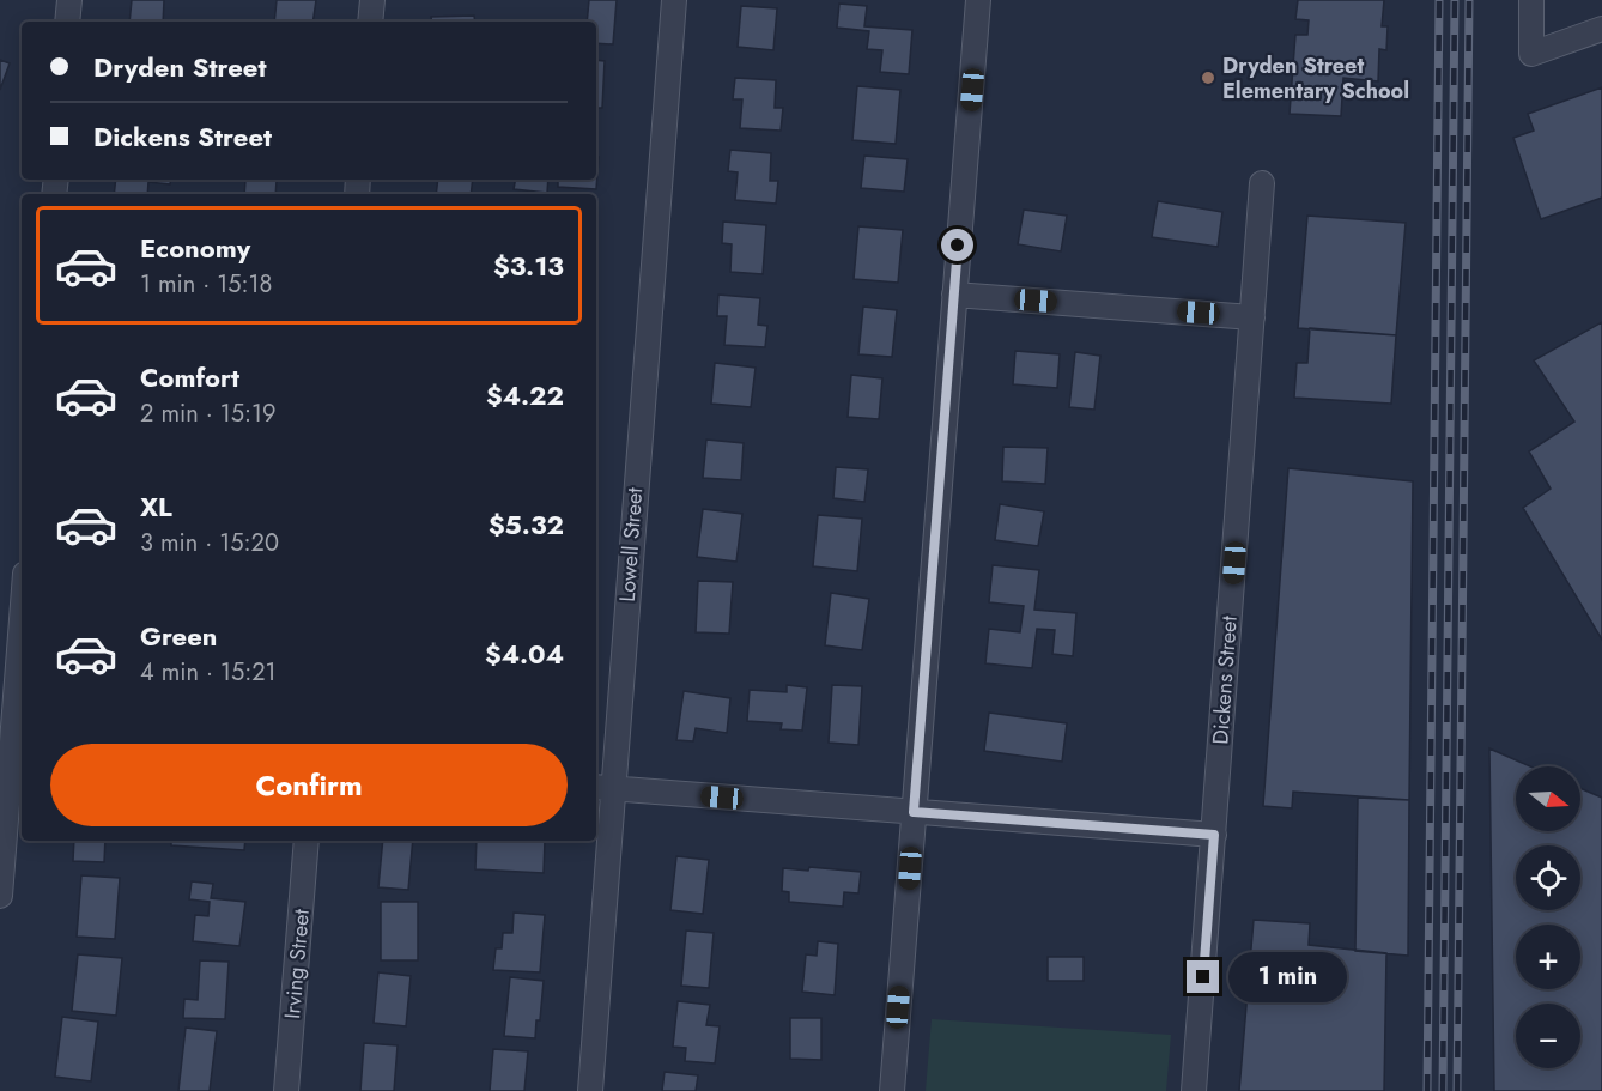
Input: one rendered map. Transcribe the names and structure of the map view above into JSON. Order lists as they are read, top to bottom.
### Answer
{
  "streets": {
    "street": ["Lowell Street", "Dickens Street", "Irving Street"]
  },
  "places": ["Dryden Street Elementary School"],
  "north": "right",
  "page": {
    "banner": ["Dryden Street", "Dickens Street"],
    "list": [
      {
        "name": "Economy",
        "note": "1 min · 15:18",
        "value": "$3.13"
      },
      {
        "name": "Comfort",
        "note": "2 min · 15:19",
        "value": "$4.22"
      },
      {
        "name": "XL",
        "note": "3 min · 15:20",
        "value": "$5.32"
      },
      {
        "name": "Green",
        "note": "4 min · 15:21",
        "value": "$4.04"
      }
    ],
    "buttons": "Confirm",
    "map_buttons": ["+", "−"],
    "bubble": "1 min"
  }
}
